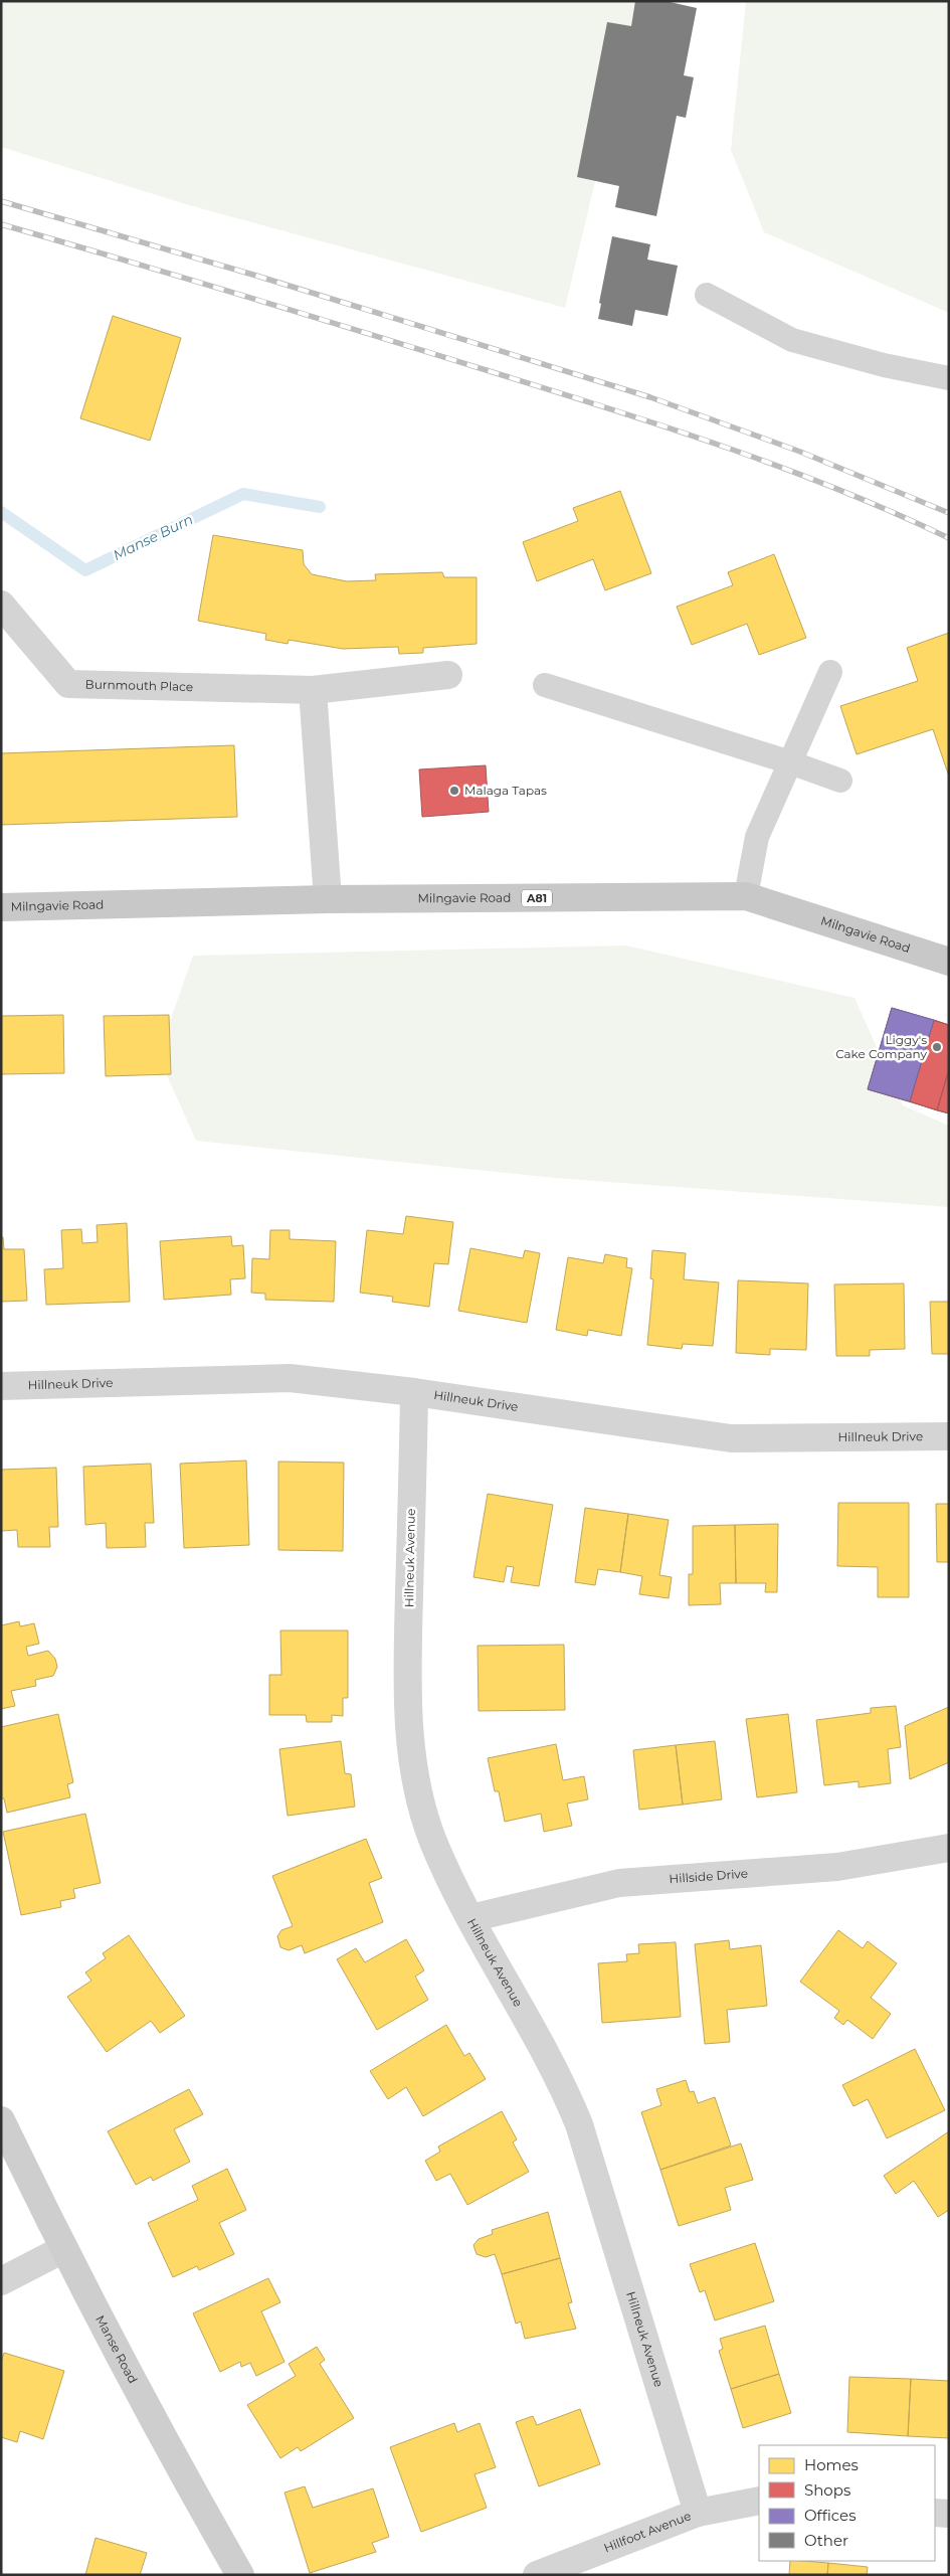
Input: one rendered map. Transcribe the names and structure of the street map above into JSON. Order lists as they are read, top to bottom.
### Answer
{
  "streets": {
    "main road": ["Milngavie Road", "A81"],
    "street": [
      "Burnmouth Place",
      "Hillneuk Drive",
      "Hillneuk Avenue",
      "Hillside Drive",
      "Manse Road",
      "Hillfoot Avenue"
    ]
  },
  "crossings": [
    ["Hillneuk Drive", "Hillneuk Avenue"],
    ["Hillneuk Avenue", "Hillside Drive"],
    ["Hillneuk Avenue", "Hillfoot Avenue"]
  ],
  "water": ["Manse Burn"],
  "places": ["Malaga Tapas", "Liggy's Cake Company"],
  "legend": [
    "Homes",
    "Shops",
    "Offices",
    "Other"
  ]
}
